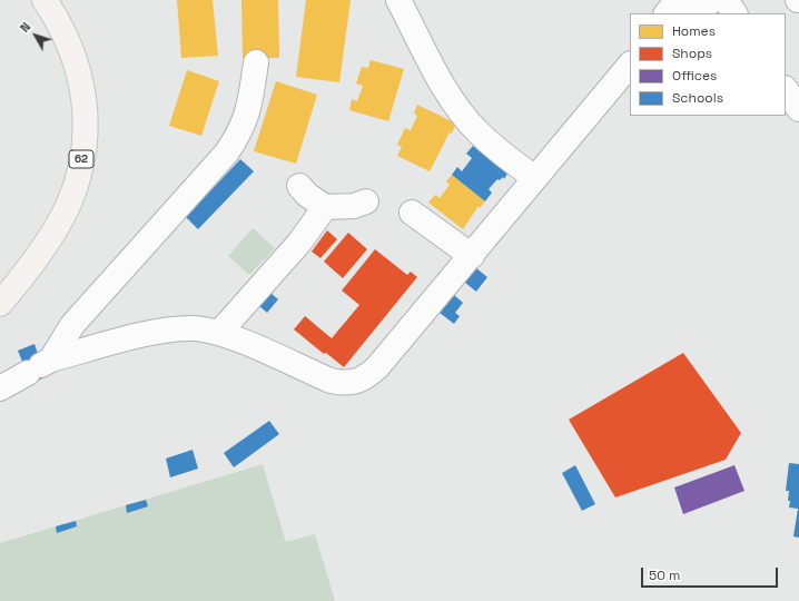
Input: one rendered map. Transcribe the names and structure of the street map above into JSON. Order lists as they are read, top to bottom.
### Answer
{
  "streets": {
    "main road": ["62"]
  },
  "legend": [
    "Homes",
    "Shops",
    "Offices",
    "Schools"
  ],
  "scale_bar": "50 m",
  "north": "top left"
}
